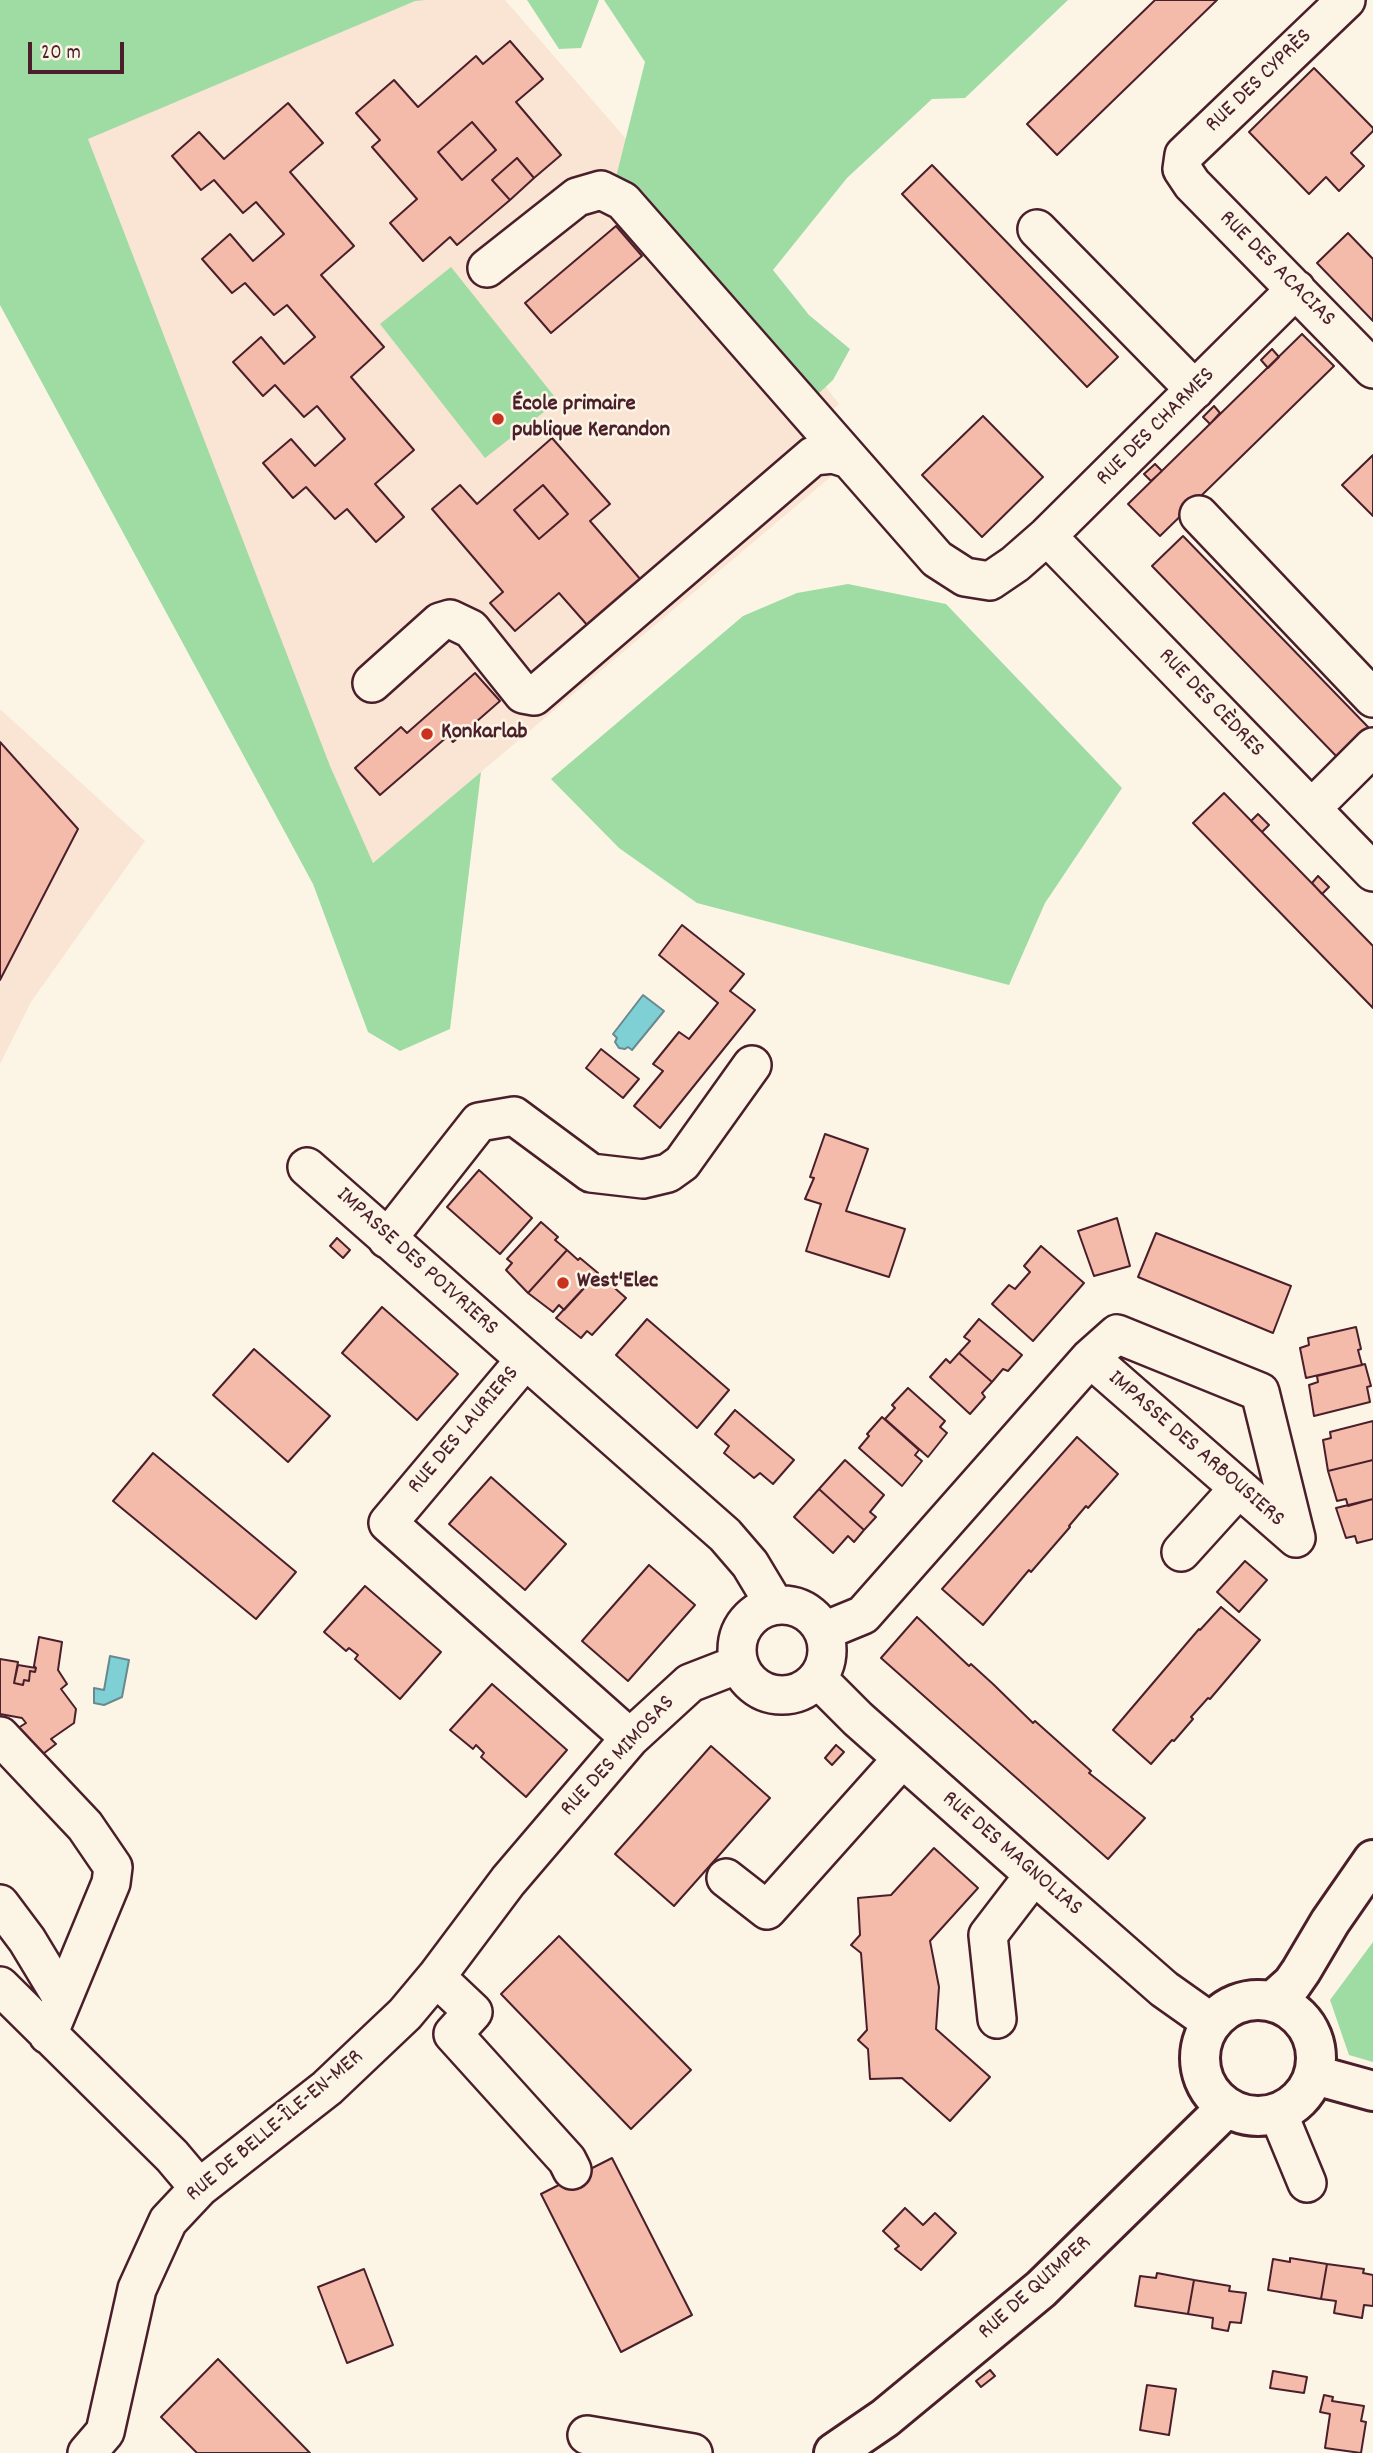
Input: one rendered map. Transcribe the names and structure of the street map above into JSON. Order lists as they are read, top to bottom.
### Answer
{
  "streets": {
    "main road": ["RUE DE QUIMPER"],
    "street": [
      "RUE DES CYPRÈS",
      "RUE DES ACACIAS",
      "RUE DES CHARMES",
      "RUE DES CÈDRES",
      "IMPASSE DES POIVRIERS",
      "RUE DES LAURIERS",
      "IMPASSE DES ARBOUSIERS",
      "RUE DES MIMOSAS",
      "RUE DES MAGNOLIAS",
      "RUE DE BELLE-ÎLE-EN-MER"
    ]
  },
  "crossings": [
    ["RUE DES CYPRÈS", "RUE DES ACACIAS"],
    ["RUE DES ACACIAS", "RUE DES CHARMES"],
    ["RUE DES CHARMES", "RUE DES CÈDRES"],
    ["IMPASSE DES POIVRIERS", "RUE DES LAURIERS"],
    ["RUE DES LAURIERS", "IMPASSE DES ARBOUSIERS"],
    ["RUE DES LAURIERS", "RUE DES MIMOSAS"],
    ["RUE DES LAURIERS", "RUE DES MAGNOLIAS"],
    ["IMPASSE DES ARBOUSIERS", "RUE DES MIMOSAS"],
    ["IMPASSE DES ARBOUSIERS", "RUE DES MAGNOLIAS"],
    ["RUE DES MIMOSAS", "RUE DES MAGNOLIAS"],
    ["RUE DES MIMOSAS", "RUE DE BELLE-ÎLE-EN-MER"],
    ["RUE DES MAGNOLIAS", "RUE DE QUIMPER"]
  ],
  "places": ["École primaire publique Kerandon", "Konkarlab", "West'Elec"],
  "scale_bar": "20 m"
}
